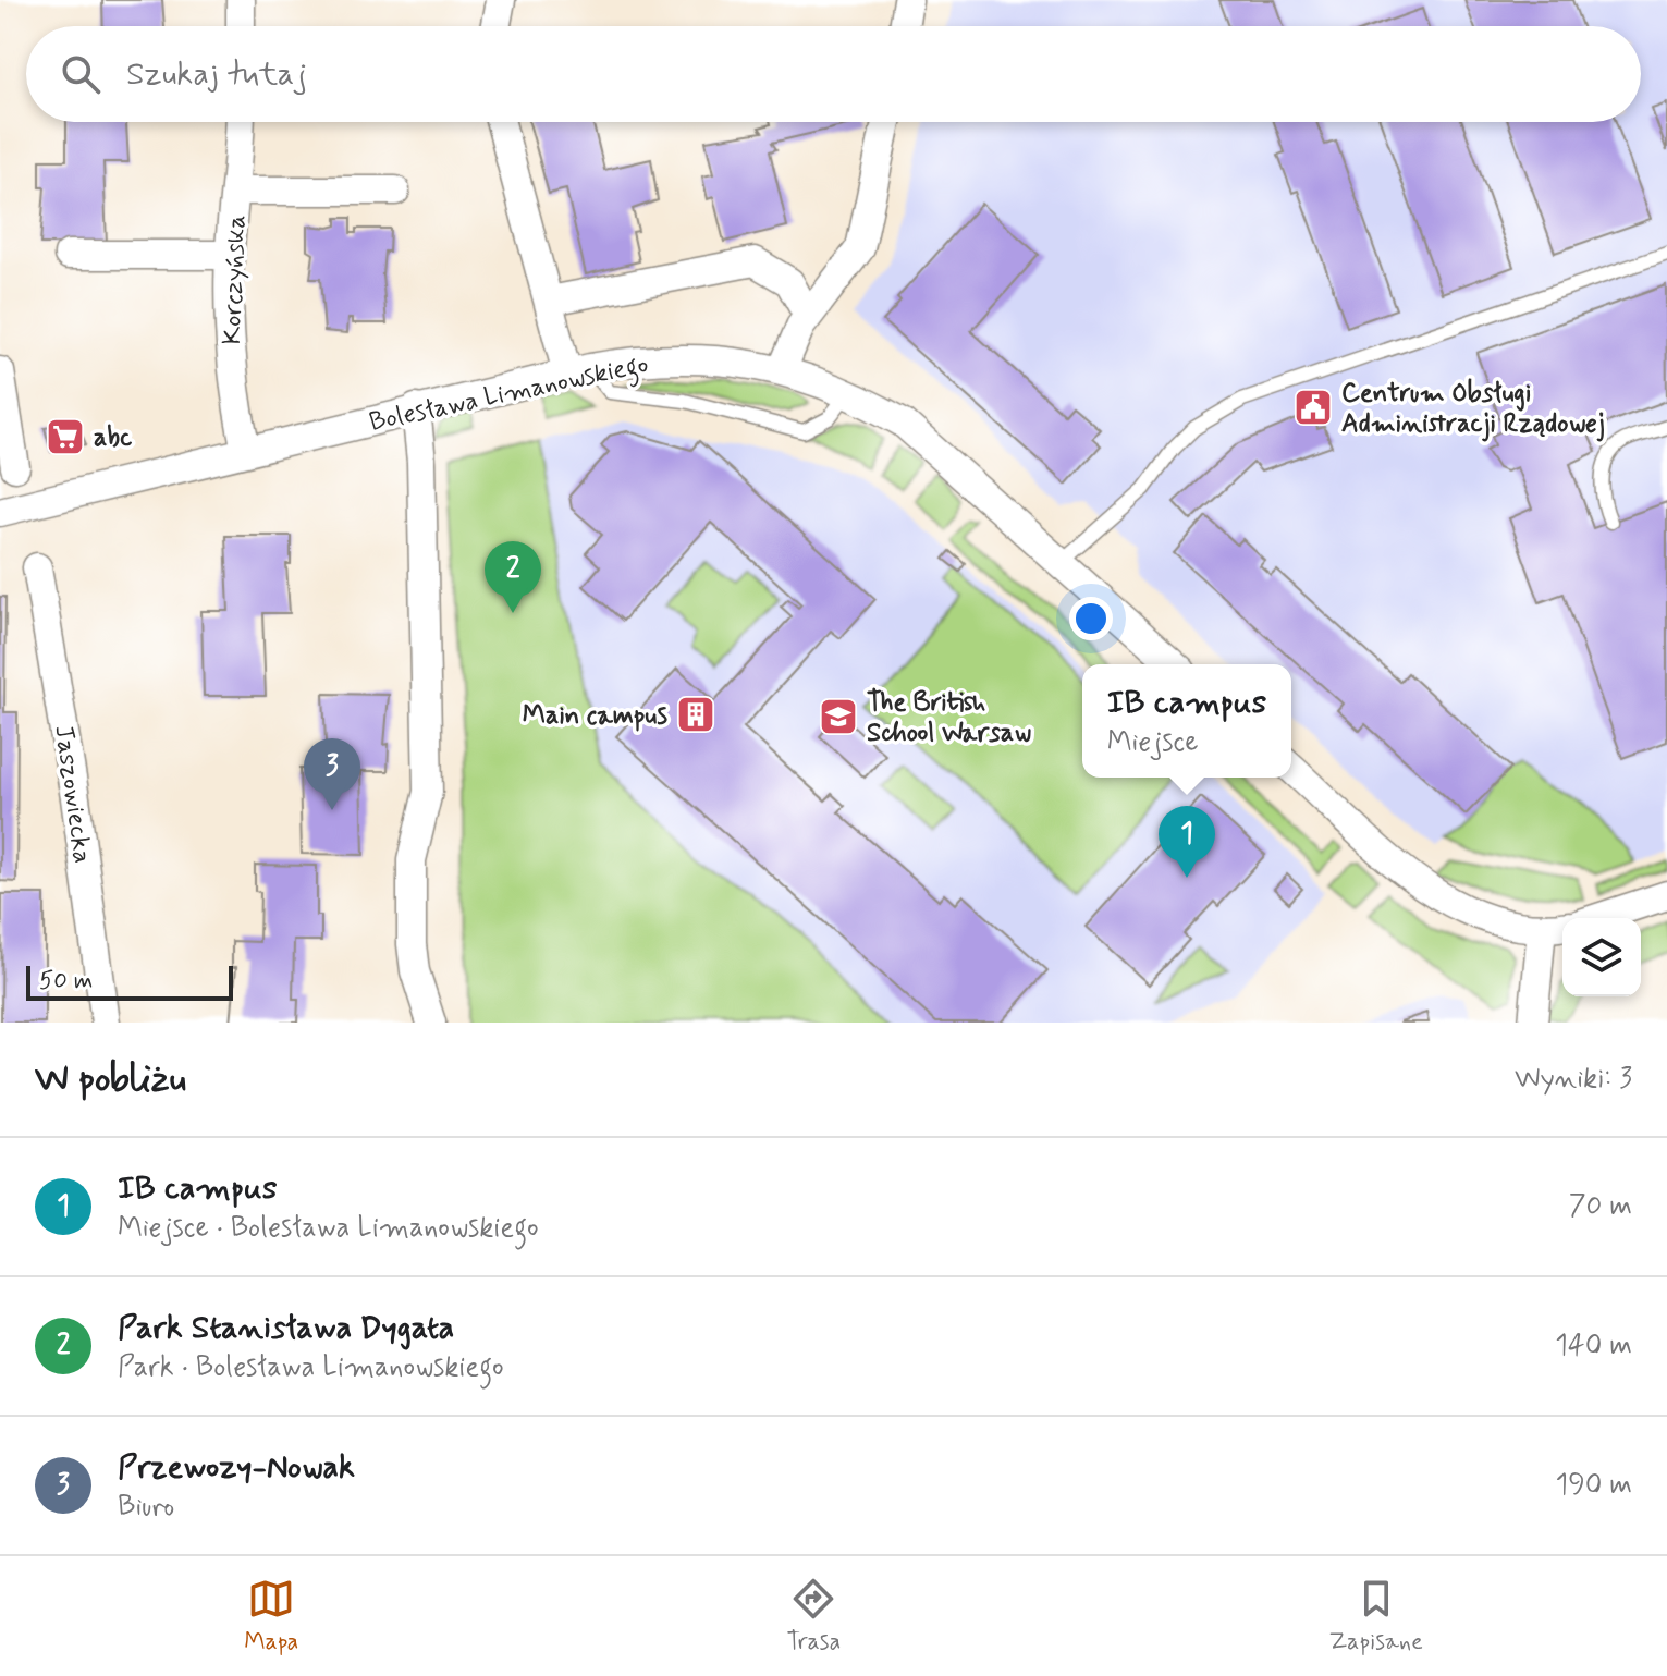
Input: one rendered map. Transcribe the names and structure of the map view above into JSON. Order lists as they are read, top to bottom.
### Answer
{
  "streets": {
    "street": ["Korczyńska", "Bolesława Limanowskiego", "Jaszowiecka"]
  },
  "crossings": [
    ["Korczyńska", "Bolesława Limanowskiego"]
  ],
  "places": {
    "public building": ["Centrum Obsługi Administracji Rządowej"],
    "supermarket": ["abc"],
    "building": ["Main campus"],
    "school or university": ["The British School Warsaw"]
  },
  "scale_bar": "50 m",
  "page": {
    "search": "Szukaj tutaj",
    "pins": ["2", "3", "1"],
    "popup": ["IB campus", "Miejsce"],
    "scale": "50 m",
    "heading": ["W pobliżu", "Wyniki: 3"],
    "list": [
      {
        "mark": "1",
        "name": "IB campus",
        "note": "Miejsce · Bolesława Limanowskiego",
        "value": "70 m"
      },
      {
        "mark": "2",
        "name": "Park Stanisława Dygata",
        "note": "Park · Bolesława Limanowskiego",
        "value": "140 m"
      },
      {
        "mark": "3",
        "name": "Przewozy-Nowak",
        "note": "Biuro",
        "value": "190 m"
      }
    ],
    "nav": ["Mapa", "Trasa", "Zapisane"]
  }
}
